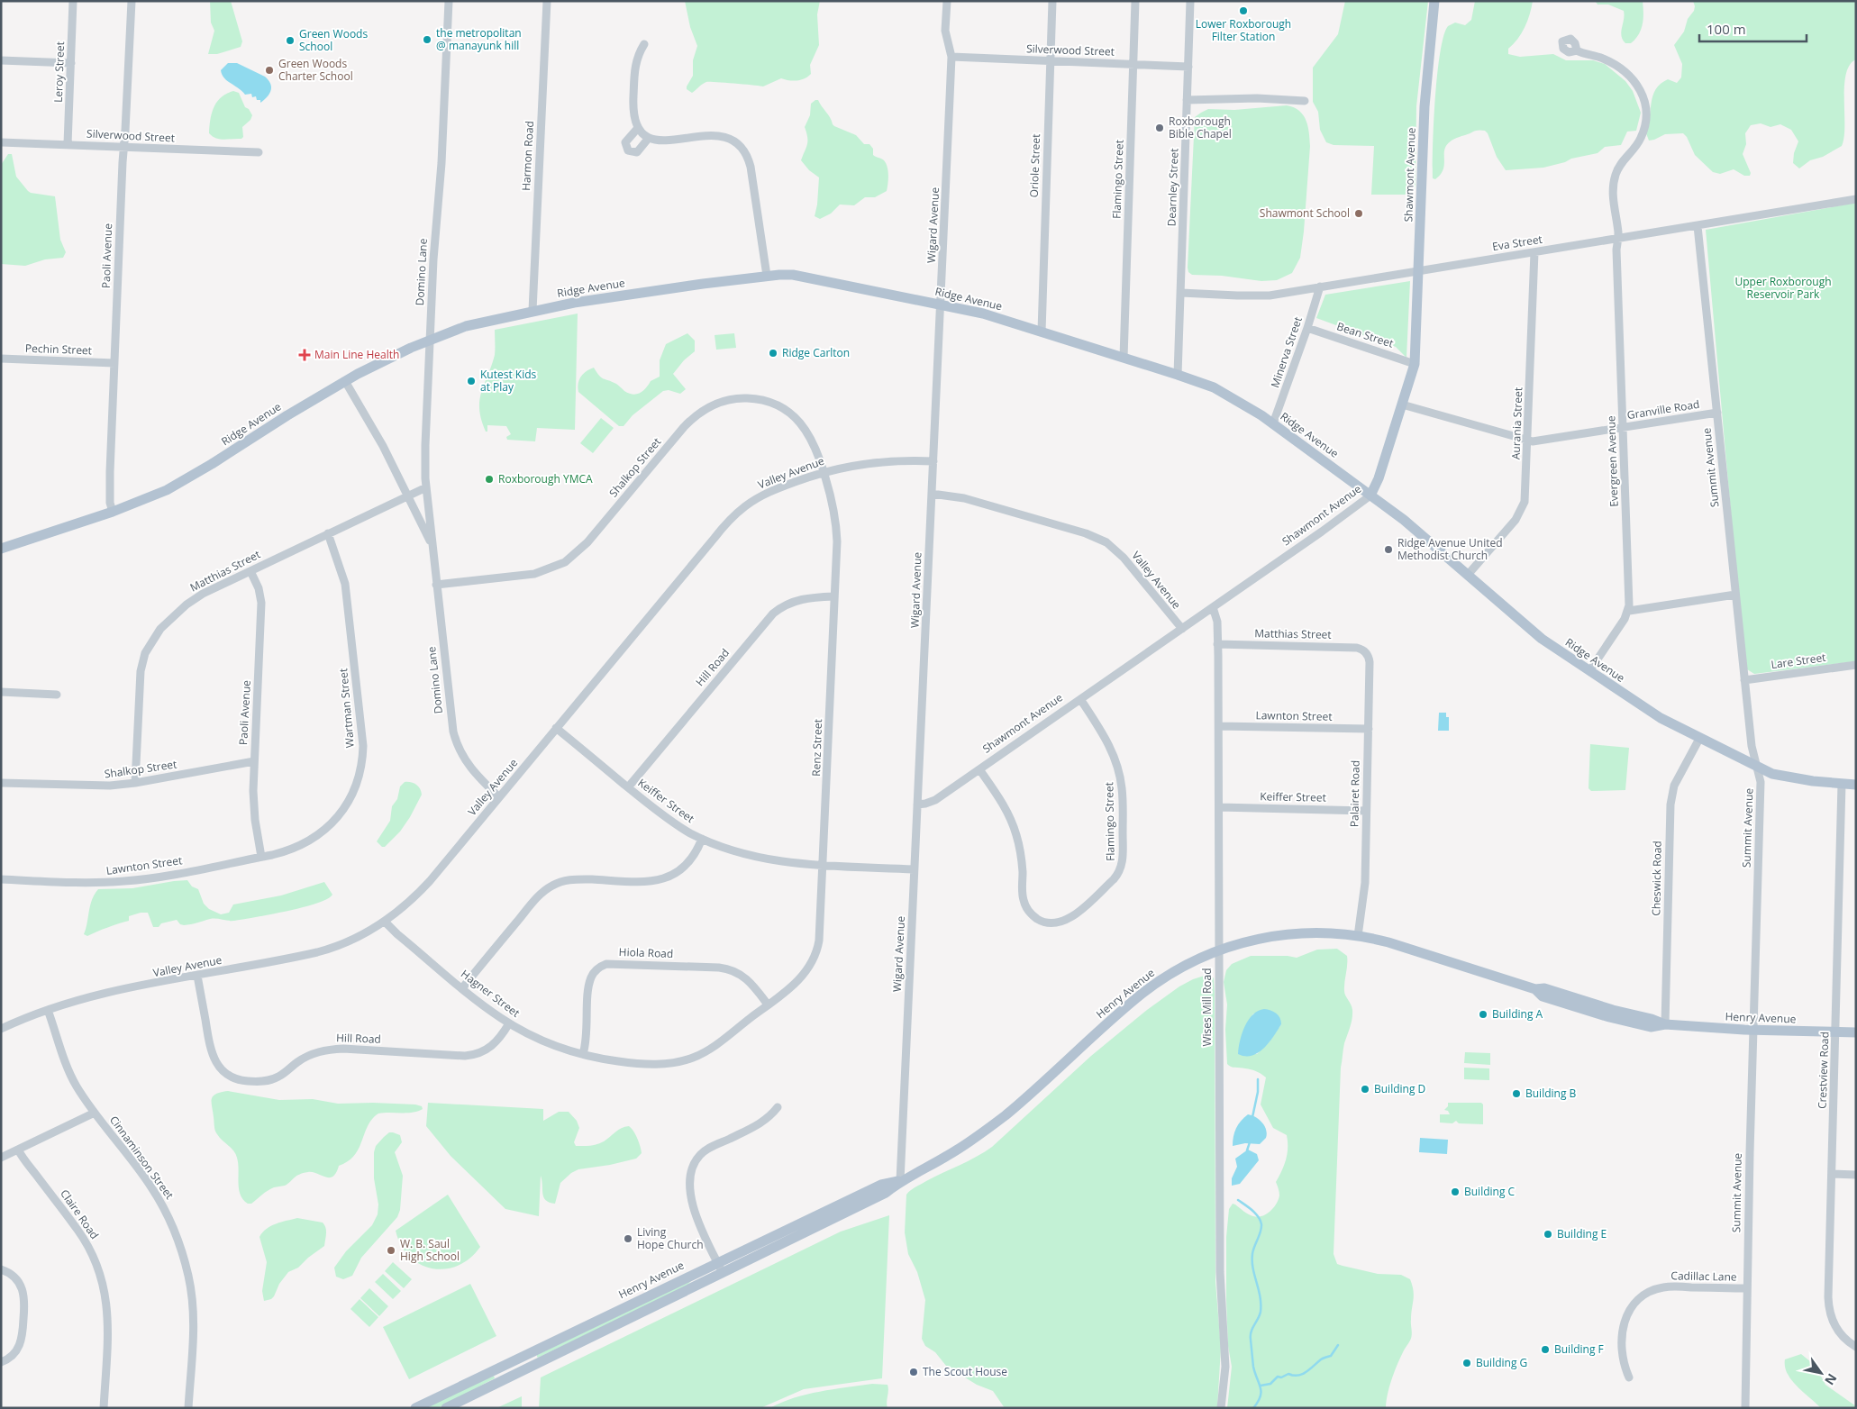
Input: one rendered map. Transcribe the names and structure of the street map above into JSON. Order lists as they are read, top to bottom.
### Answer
{
  "streets": {
    "main road": ["Shawmont Avenue", "Ridge Avenue", "Henry Avenue"],
    "street": [
      "Silverwood Street",
      "Leroy Street",
      "Harmon Road",
      "Oriole Street",
      "Flamingo Street",
      "Dearnley Street",
      "Wigard Avenue",
      "Eva Street",
      "Paoli Avenue",
      "Domino Lane",
      "Bean Street",
      "Pechin Street",
      "Minerva Street",
      "Granville Road",
      "Aurania Street",
      "Evergreen Avenue",
      "Shalkop Street",
      "Summit Avenue",
      "Valley Avenue",
      "Matthias Street",
      "Lare Street",
      "Hill Road",
      "Wartman Street",
      "Lawnton Street",
      "Renz Street",
      "Palairet Road",
      "Keiffer Street",
      "Cheswick Road",
      "Hiola Road",
      "Hagner Street",
      "Wises Mill Road",
      "Crestview Road",
      "Cinnaminson Street",
      "Claire Road",
      "Cadillac Lane"
    ]
  },
  "crossings": [
    ["Silverwood Street", "Leroy Street"],
    ["Silverwood Street", "Oriole Street"],
    ["Silverwood Street", "Flamingo Street"],
    ["Silverwood Street", "Dearnley Street"],
    ["Silverwood Street", "Wigard Avenue"],
    ["Silverwood Street", "Paoli Avenue"],
    ["Harmon Road", "Ridge Avenue"],
    ["Oriole Street", "Ridge Avenue"],
    ["Shawmont Avenue", "Flamingo Street"],
    ["Shawmont Avenue", "Wigard Avenue"],
    ["Shawmont Avenue", "Eva Street"],
    ["Shawmont Avenue", "Ridge Avenue"],
    ["Shawmont Avenue", "Bean Street"],
    ["Shawmont Avenue", "Granville Road"],
    ["Shawmont Avenue", "Valley Avenue"],
    ["Shawmont Avenue", "Wises Mill Road"],
    ["Flamingo Street", "Ridge Avenue"],
    ["Dearnley Street", "Eva Street"],
    ["Dearnley Street", "Ridge Avenue"],
    ["Wigard Avenue", "Ridge Avenue"],
    ["Wigard Avenue", "Valley Avenue"],
    ["Wigard Avenue", "Keiffer Street"],
    ["Wigard Avenue", "Henry Avenue"],
    ["Eva Street", "Minerva Street"],
    ["Eva Street", "Aurania Street"],
    ["Eva Street", "Evergreen Avenue"],
    ["Eva Street", "Summit Avenue"],
    ["Paoli Avenue", "Ridge Avenue"],
    ["Paoli Avenue", "Pechin Street"],
    ["Paoli Avenue", "Shalkop Street"],
    ["Paoli Avenue", "Matthias Street"],
    ["Paoli Avenue", "Wartman Street"],
    ["Paoli Avenue", "Lawnton Street"],
    ["Domino Lane", "Ridge Avenue"],
    ["Domino Lane", "Shalkop Street"],
    ["Domino Lane", "Valley Avenue"],
    ["Domino Lane", "Matthias Street"],
    ["Ridge Avenue", "Minerva Street"],
    ["Ridge Avenue", "Aurania Street"],
    ["Ridge Avenue", "Summit Avenue"],
    ["Ridge Avenue", "Cheswick Road"],
    ["Ridge Avenue", "Crestview Road"],
    ["Bean Street", "Minerva Street"],
    ["Granville Road", "Aurania Street"],
    ["Granville Road", "Evergreen Avenue"],
    ["Granville Road", "Summit Avenue"],
    ["Shalkop Street", "Valley Avenue"],
    ["Shalkop Street", "Matthias Street"],
    ["Shalkop Street", "Renz Street"],
    ["Summit Avenue", "Lare Street"],
    ["Summit Avenue", "Henry Avenue"],
    ["Summit Avenue", "Cadillac Lane"],
    ["Valley Avenue", "Hill Road"],
    ["Valley Avenue", "Renz Street"],
    ["Valley Avenue", "Keiffer Street"],
    ["Valley Avenue", "Hagner Street"],
    ["Valley Avenue", "Cinnaminson Street"],
    ["Matthias Street", "Wartman Street"],
    ["Matthias Street", "Palairet Road"],
    ["Matthias Street", "Wises Mill Road"],
    ["Hill Road", "Renz Street"],
    ["Hill Road", "Keiffer Street"],
    ["Hill Road", "Hagner Street"],
    ["Wartman Street", "Lawnton Street"],
    ["Lawnton Street", "Palairet Road"],
    ["Lawnton Street", "Wises Mill Road"],
    ["Renz Street", "Keiffer Street"],
    ["Renz Street", "Hiola Road"],
    ["Renz Street", "Hagner Street"],
    ["Palairet Road", "Keiffer Street"],
    ["Palairet Road", "Henry Avenue"],
    ["Keiffer Street", "Wises Mill Road"],
    ["Cheswick Road", "Henry Avenue"],
    ["Hiola Road", "Hagner Street"],
    ["Henry Avenue", "Wises Mill Road"],
    ["Henry Avenue", "Crestview Road"]
  ],
  "parks": ["Upper Roxborough Reservoir Park"],
  "places": {
    "other": [
      "Lower Roxborough Filter Station",
      "the metropolitan @ manayunk hill",
      "Green Woods School",
      "Green Woods Charter School",
      "Roxborough Bible Chapel",
      "Shawmont School",
      "Ridge Carlton",
      "Kutest Kids at Play",
      "Roxborough YMCA",
      "Ridge Avenue United Methodist Church",
      "Building A",
      "Building D",
      "Building B",
      "Building C",
      "Building E",
      "Living Hope Church",
      "W. B. Saul High School",
      "Building F",
      "Building G",
      "The Scout House"
    ],
    "health": ["Main Line Health"]
  },
  "scale_bar": "100 m",
  "north": "bottom right"
}
